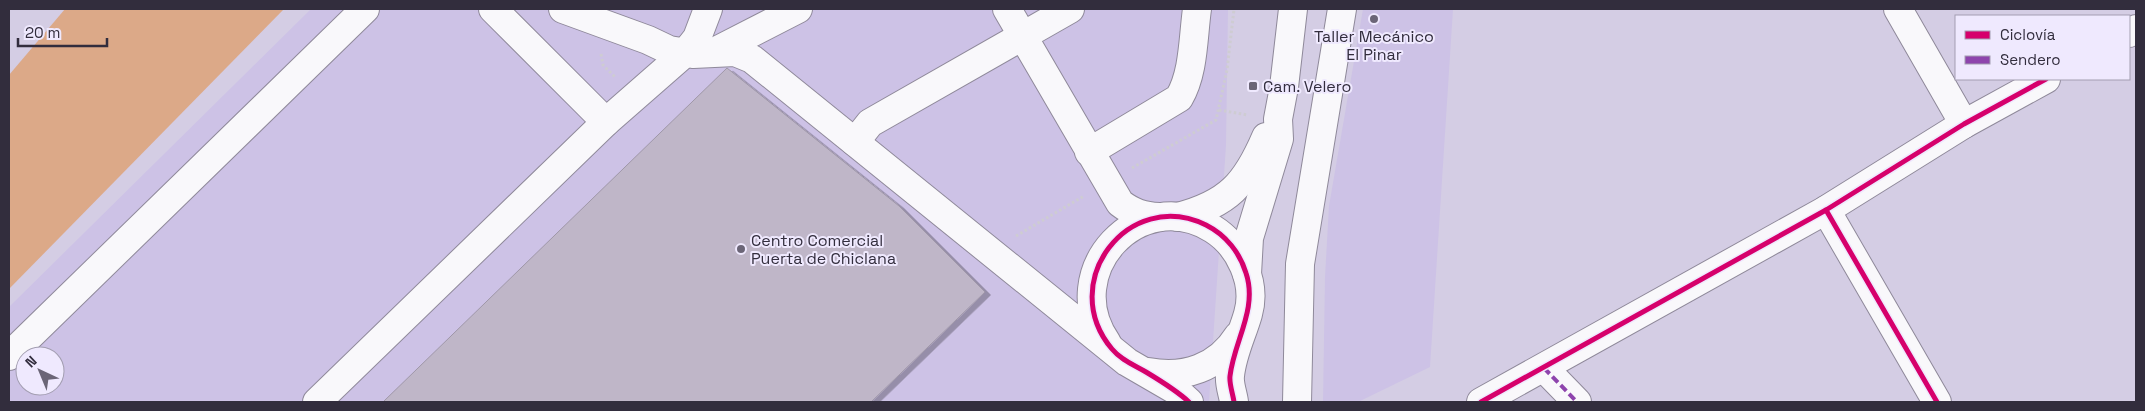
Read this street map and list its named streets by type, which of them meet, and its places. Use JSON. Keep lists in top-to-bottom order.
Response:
{
  "places": {
    "other": ["Taller Mecánico El Pinar", "Centro Comercial Puerta de Chiclana"],
    "transit": ["Cam. Velero"]
  },
  "legend": ["Ciclovía", "Sendero"],
  "scale_bar": "20 m",
  "north": "top left"
}
